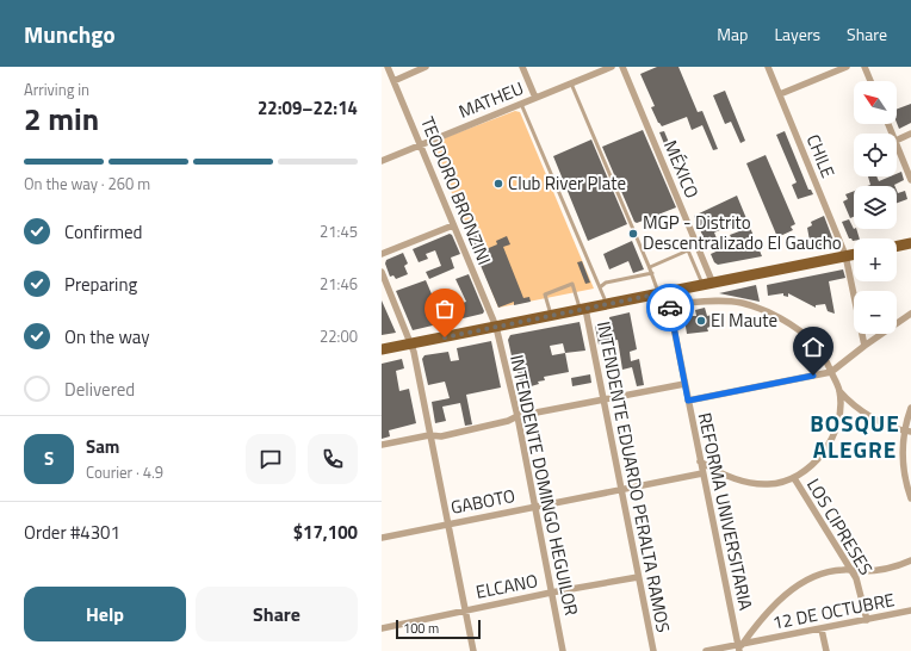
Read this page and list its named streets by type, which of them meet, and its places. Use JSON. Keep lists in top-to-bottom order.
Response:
{
  "streets": {
    "street": [
      "MATHEU",
      "CHILE",
      "MÉXICO",
      "TEODORO BRONZINI",
      "INTENDENTE EDUARDO PERALTA RAMOS",
      "INTENDENTE DOMINGO HEGUILOR",
      "GABOTO",
      "REFORMA UNIVERSITARIA",
      "LOS CIPRESES",
      "ELCANO",
      "12 DE OCTUBRE"
    ]
  },
  "crossings": [
    ["MATHEU", "TEODORO BRONZINI"],
    ["TEODORO BRONZINI", "INTENDENTE DOMINGO HEGUILOR"],
    ["INTENDENTE EDUARDO PERALTA RAMOS", "GABOTO"],
    ["INTENDENTE EDUARDO PERALTA RAMOS", "ELCANO"],
    ["INTENDENTE DOMINGO HEGUILOR", "GABOTO"],
    ["INTENDENTE DOMINGO HEGUILOR", "ELCANO"],
    ["GABOTO", "REFORMA UNIVERSITARIA"],
    ["REFORMA UNIVERSITARIA", "12 DE OCTUBRE"],
    ["LOS CIPRESES", "12 DE OCTUBRE"]
  ],
  "districts": ["BOSQUE ALEGRE"],
  "places": ["Club River Plate", "MGP - Distrito Descentralizado El Gaucho", "El Maute"],
  "scale_bar": "100 m",
  "north": "top left",
  "page": {
    "header": "Munchgo",
    "nav": ["Map", "Layers", "Share"],
    "heading": ["2 min", "Arriving in", "22:09–22:14"],
    "panel": [
      "Sam",
      "Courier · 4.9",
      "Order #4301",
      "$17,100"
    ],
    "map_buttons": ["+", "−"],
    "bar": "On the way · 260 m",
    "list": [
      ["Confirmed", "21:45"],
      ["Preparing", "21:46"],
      ["On the way", "22:00"],
      "Delivered"
    ],
    "round": "S",
    "buttons": ["Help", "Share"],
    "scale": "100 m"
  }
}
